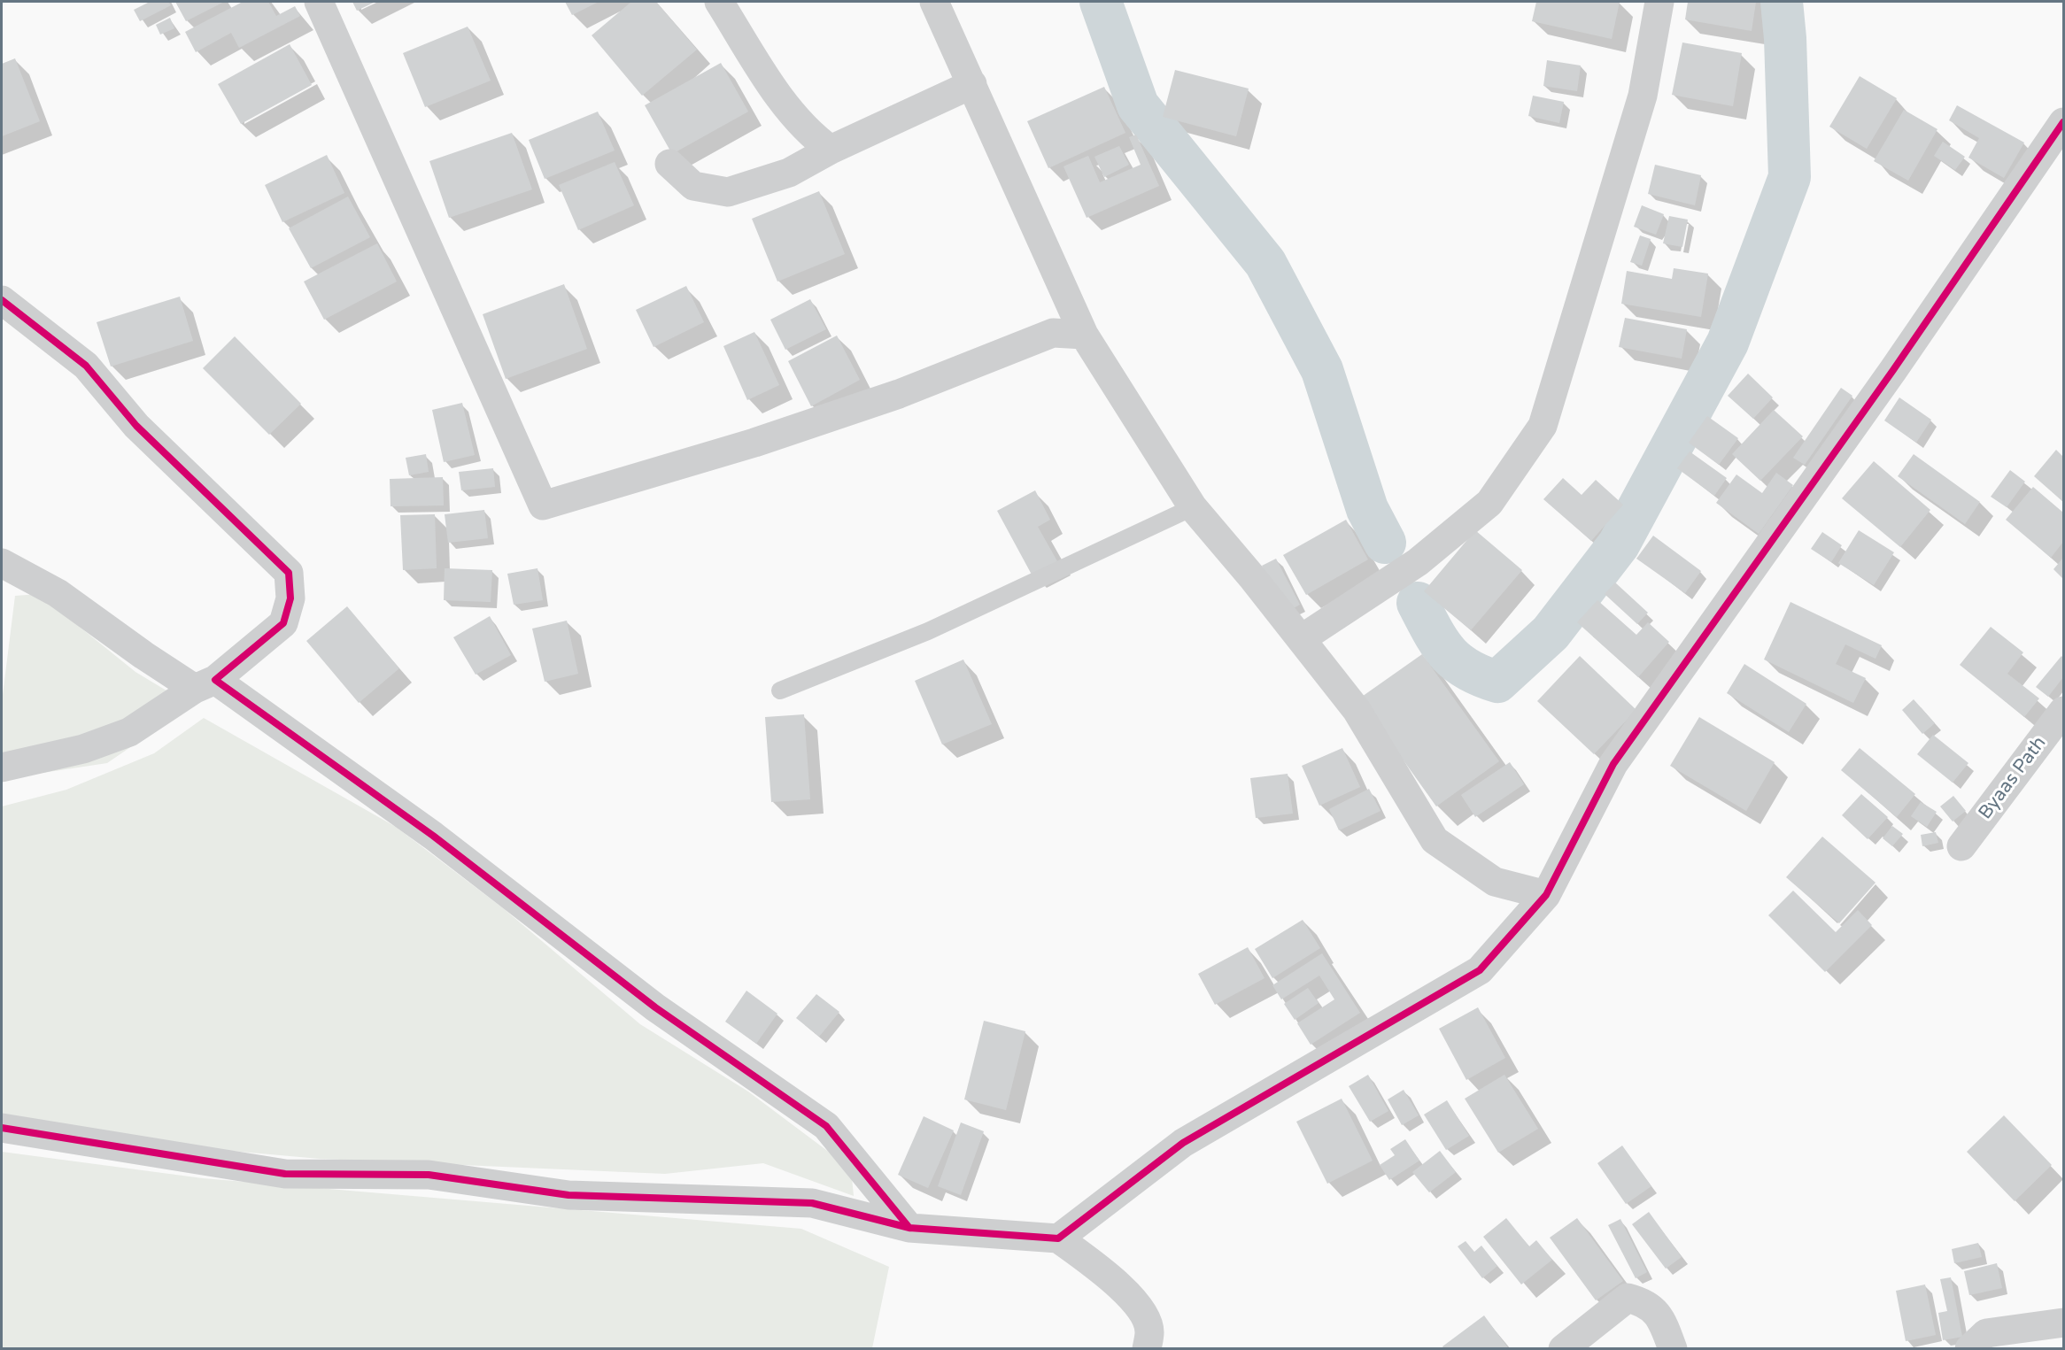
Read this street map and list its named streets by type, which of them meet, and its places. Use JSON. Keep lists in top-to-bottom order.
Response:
{
  "streets": {
    "street": ["Byaas Path"]
  }
}
